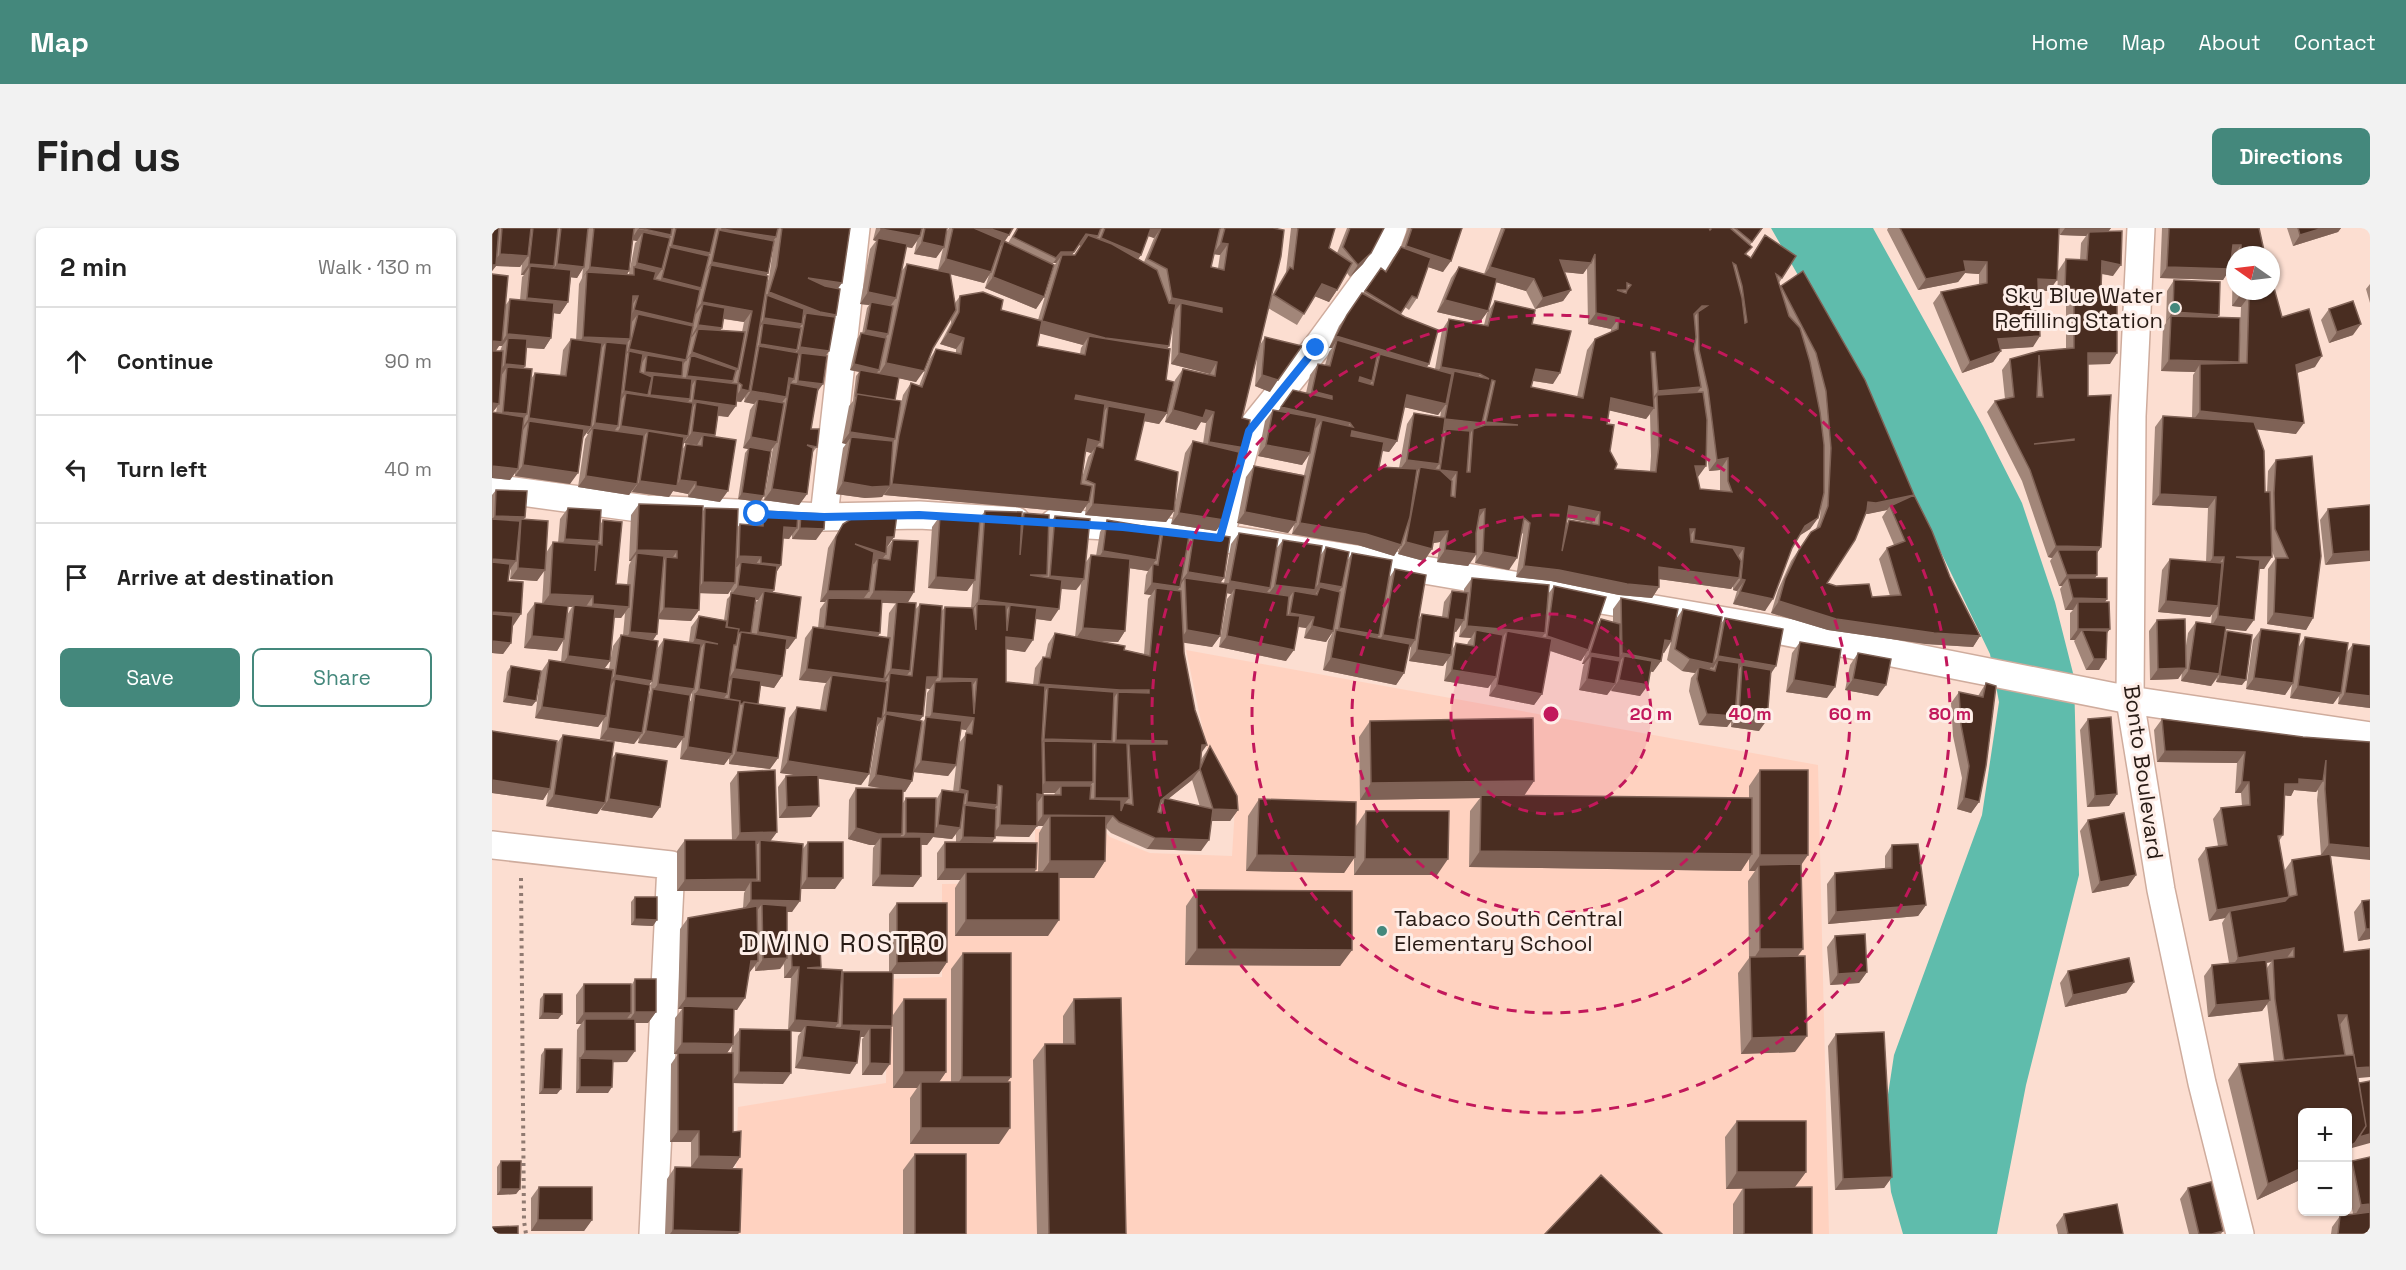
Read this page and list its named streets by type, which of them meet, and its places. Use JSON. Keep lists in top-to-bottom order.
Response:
{
  "streets": {
    "street": ["Bonto Boulevard"]
  },
  "districts": ["DIVINO ROSTRO"],
  "places": ["Sky Blue Water Refilling Station", "Tabaco South Central Elementary School"],
  "north": "left",
  "page": {
    "header": "Map",
    "nav": [
      "Home",
      "Map",
      "About",
      "Contact"
    ],
    "buttons": [
      "Directions",
      ["Save", "Share"]
    ],
    "title": "Find us",
    "heading": ["2 min", "Walk · 130 m"],
    "list": [
      ["Continue", "90 m"],
      ["Turn left", "40 m"],
      "Arrive at destination"
    ],
    "map_buttons": ["+", "−"]
  },
  "rings": [
    "20 m",
    "40 m",
    "60 m",
    "80 m"
  ]
}
